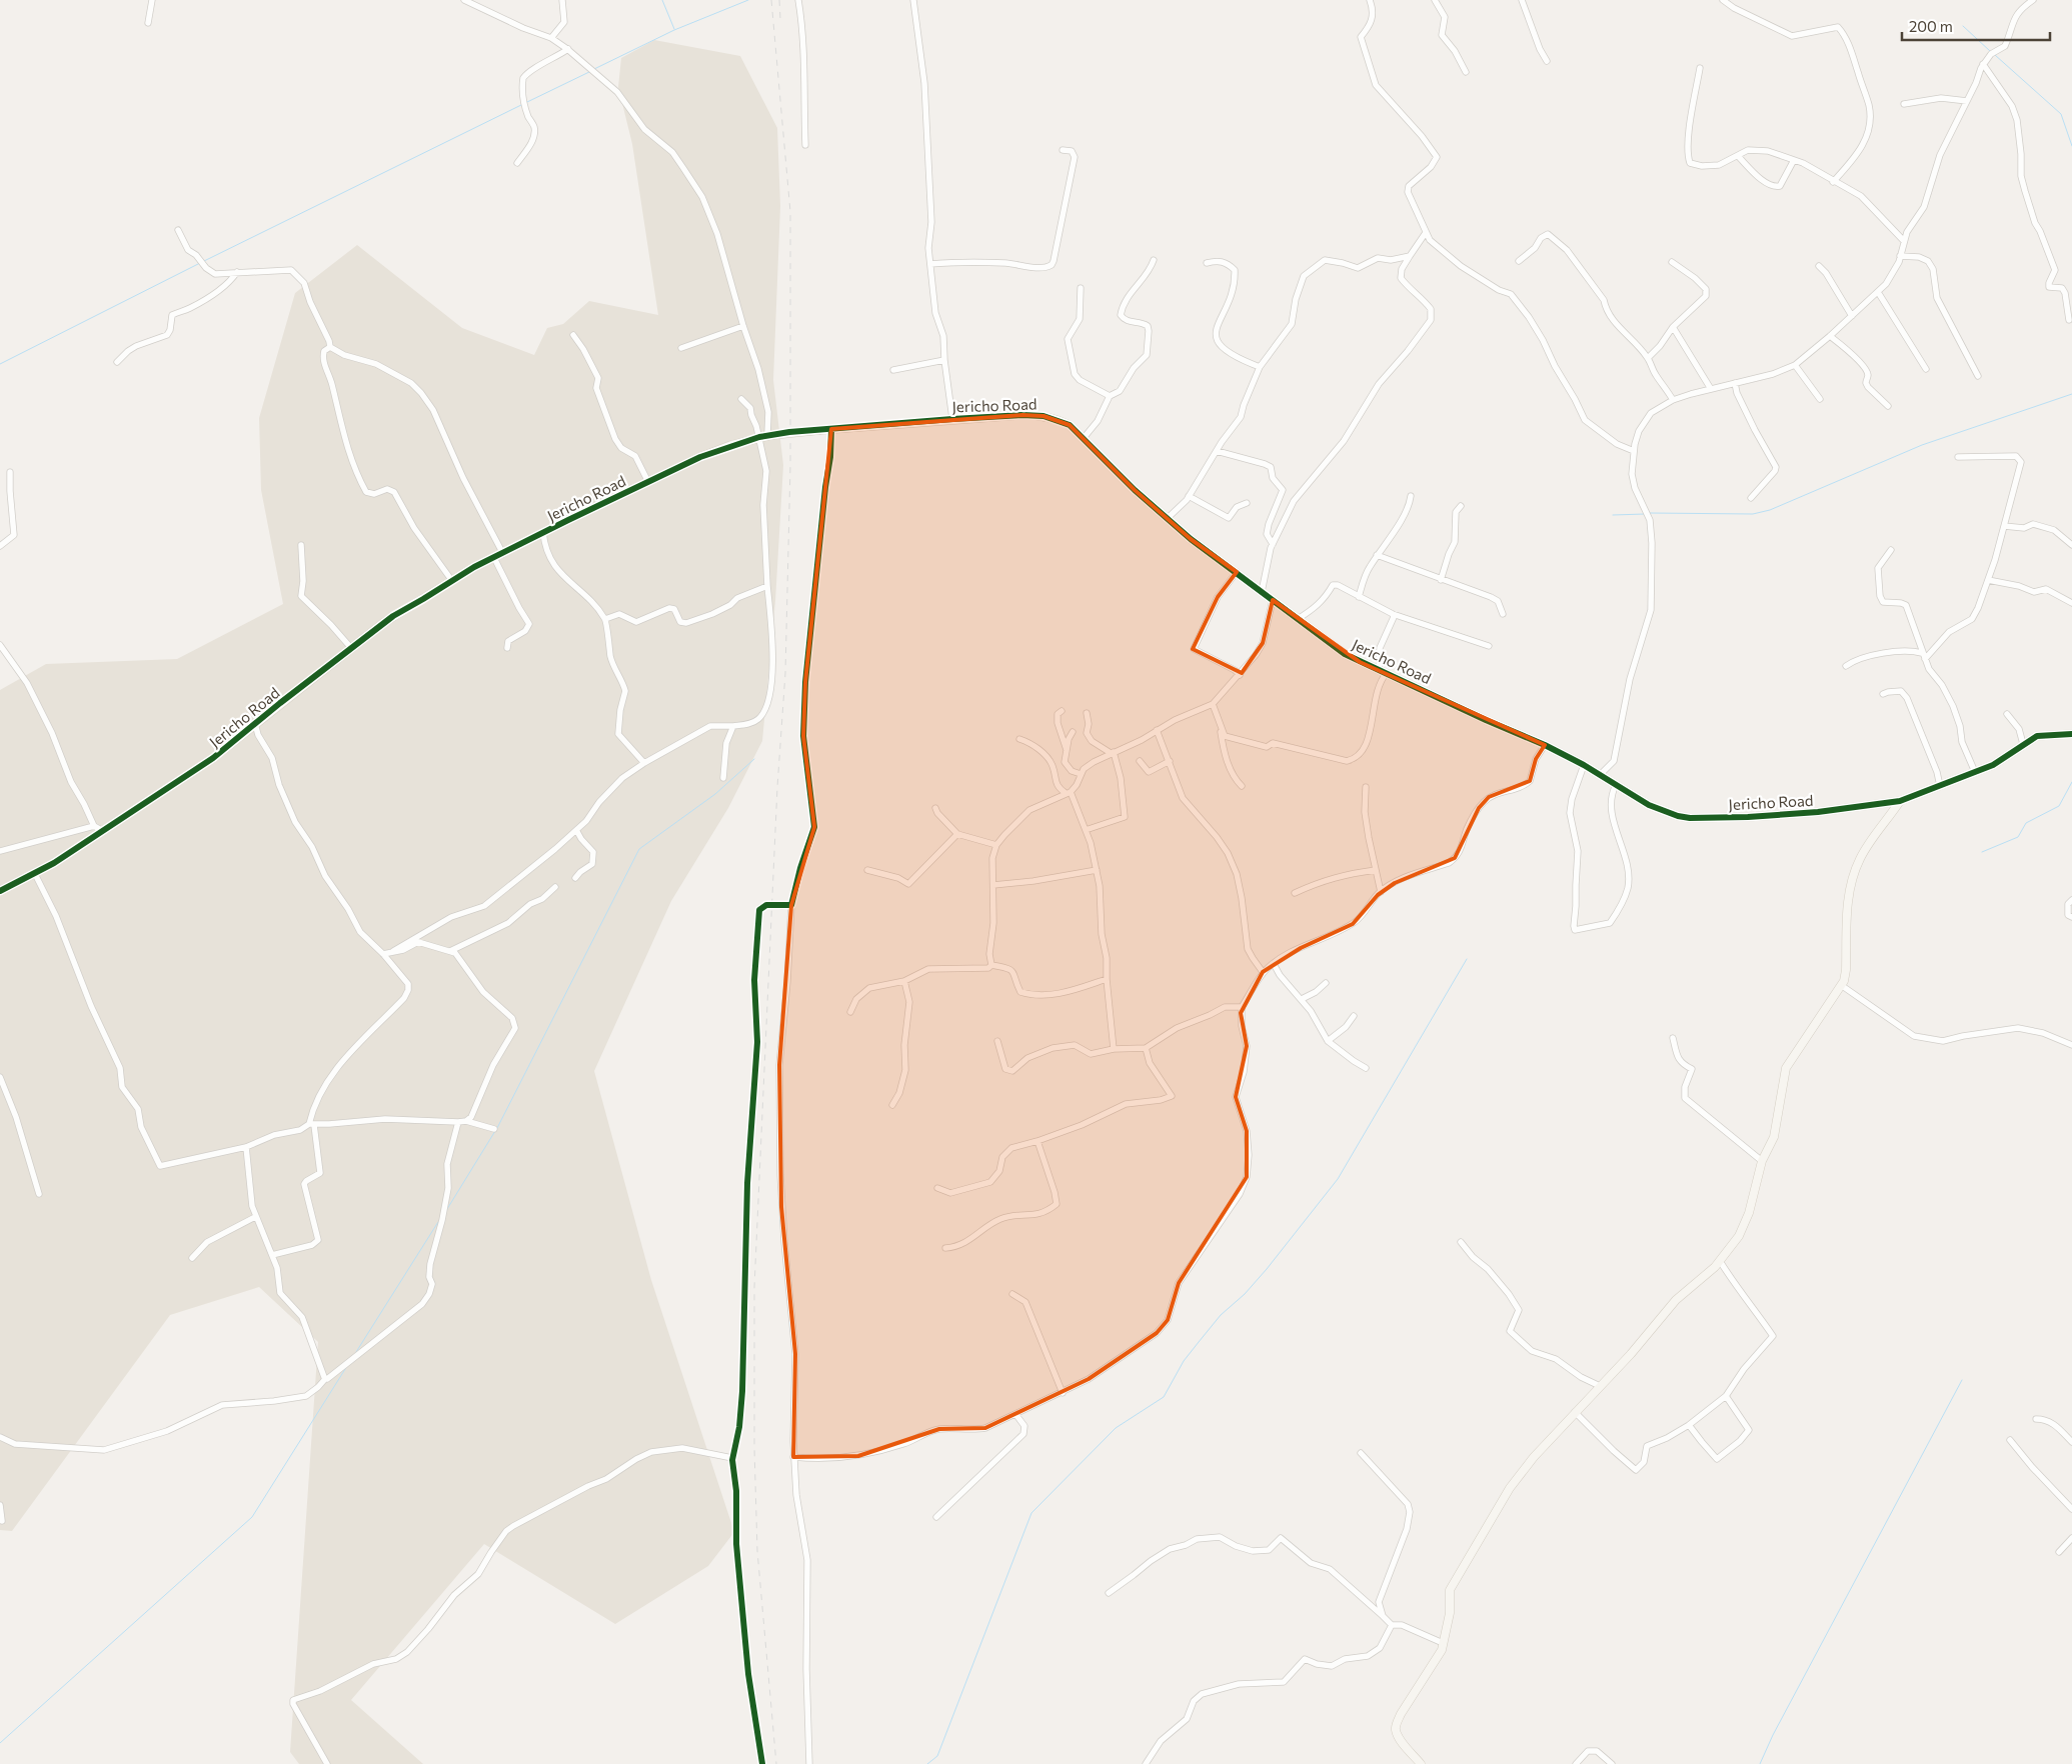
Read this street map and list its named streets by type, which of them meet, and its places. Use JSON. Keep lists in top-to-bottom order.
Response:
{
  "streets": {
    "street": ["Jericho Road"]
  },
  "scale_bar": "200 m"
}
